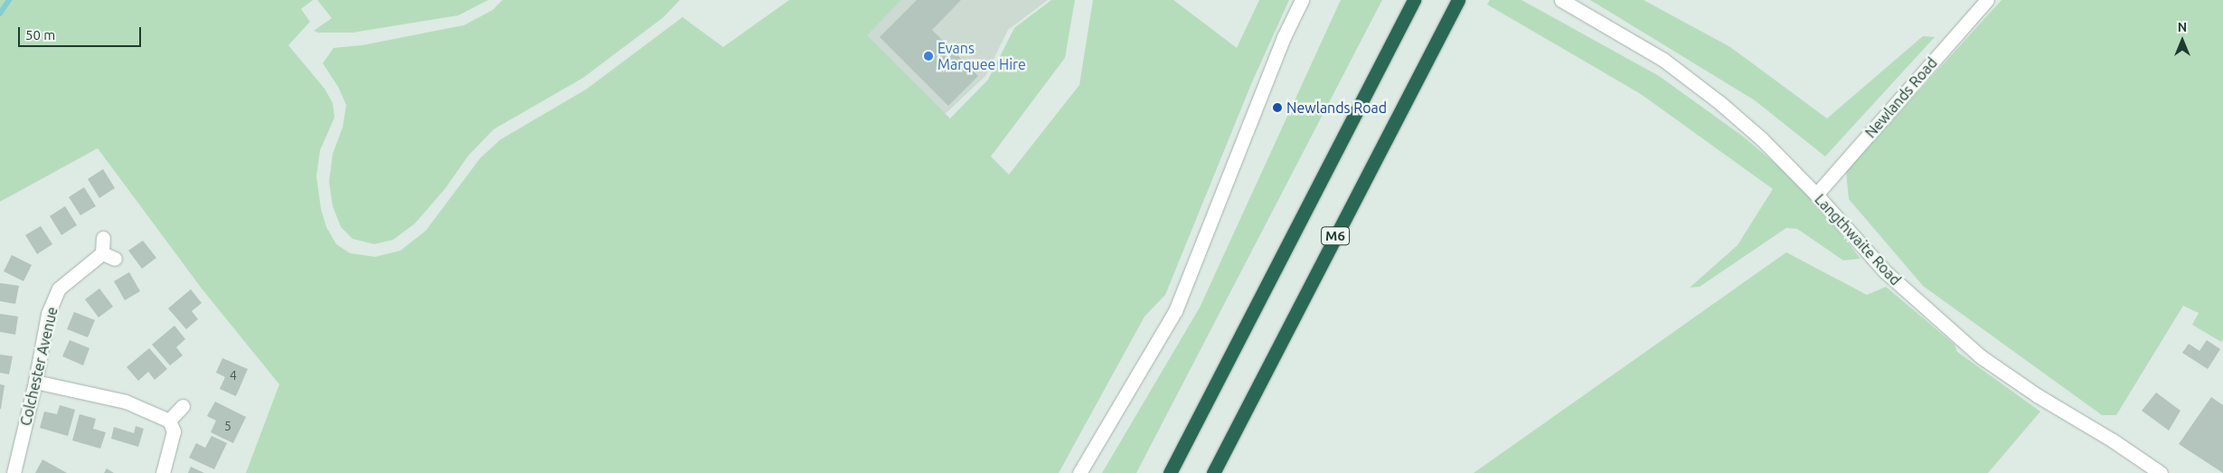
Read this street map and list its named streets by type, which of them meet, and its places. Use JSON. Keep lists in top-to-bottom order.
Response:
{
  "streets": {
    "highway": ["M6"],
    "street": ["Newlands Road", "Langthwaite Road", "Colchester Avenue"]
  },
  "crossings": [
    ["Newlands Road", "Langthwaite Road"]
  ],
  "places": ["Evans Marquee Hire", "Newlands Road"],
  "house_numbers": ["4", "5"],
  "scale_bar": "50 m",
  "north": "top"
}
